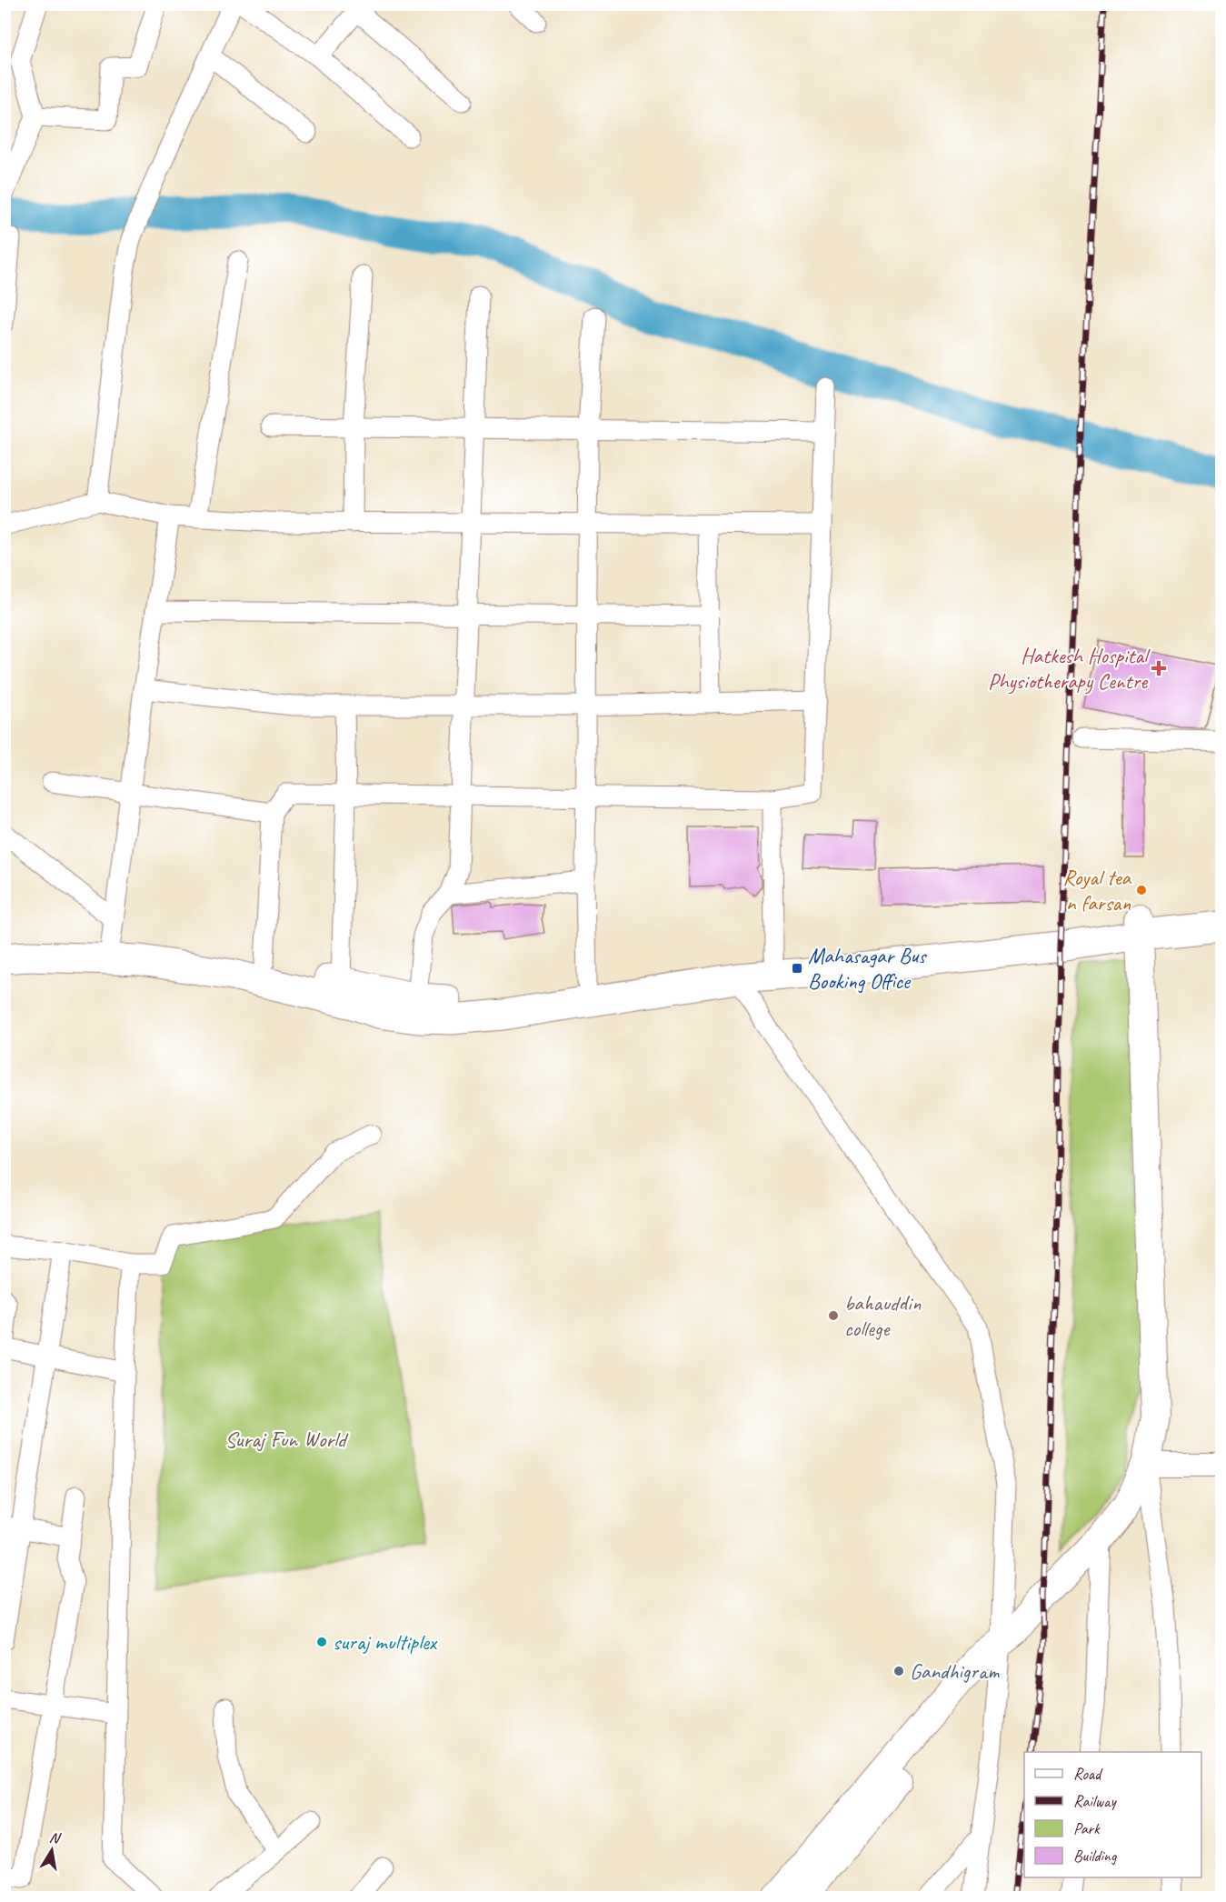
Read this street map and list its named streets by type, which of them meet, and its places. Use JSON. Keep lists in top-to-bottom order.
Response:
{
  "parks": ["Suraj Fun World"],
  "places": {
    "health": ["Hatkesh Hospital Physiotherapy Centre"],
    "other": [
      "Royal tea n farsan",
      "bahauddin college",
      "suraj multiplex",
      "Gandhigram"
    ],
    "transit": ["Mahasagar Bus Booking Office"]
  },
  "legend": [
    "Road",
    "Railway",
    "Park",
    "Building"
  ],
  "north": "top"
}
